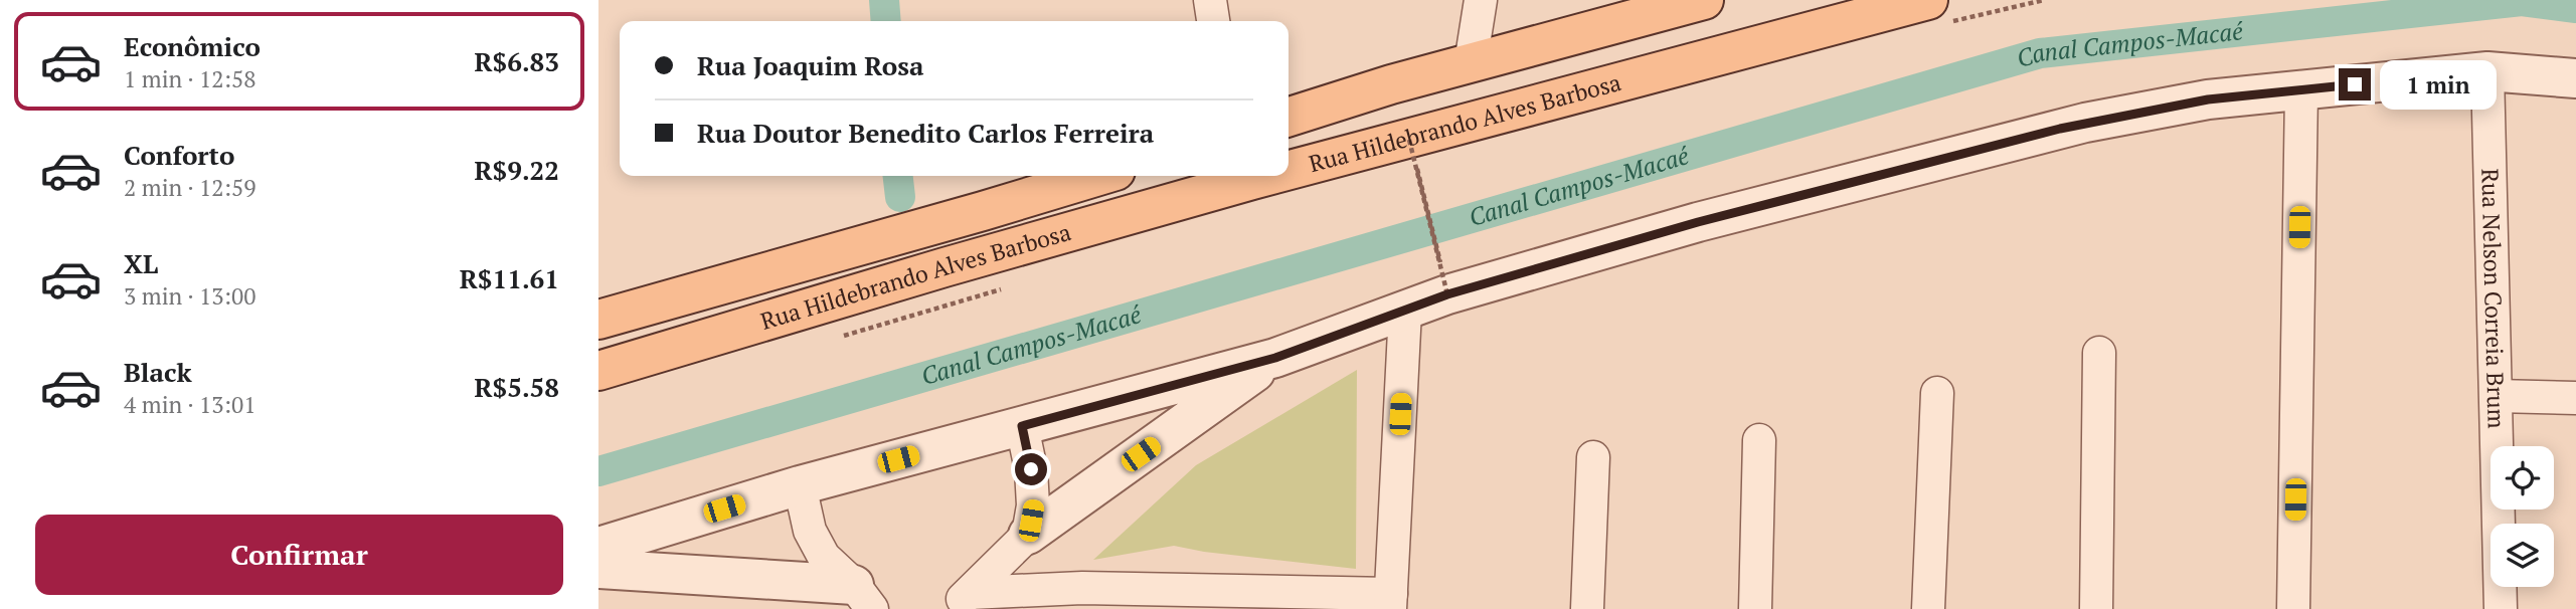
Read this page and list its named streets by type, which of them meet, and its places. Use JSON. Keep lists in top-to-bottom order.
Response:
{
  "streets": {
    "main road": ["Rua Hildebrando Alves Barbosa"],
    "street": ["Rua Nelson Correia Brum"]
  },
  "water": ["Canal Campos-Macaé"],
  "page": {
    "list": [
      {
        "name": "Econômico",
        "note": "1 min · 12:58",
        "value": "R$6.83"
      },
      {
        "name": "Conforto",
        "note": "2 min · 12:59",
        "value": "R$9.22"
      },
      {
        "name": "XL",
        "note": "3 min · 13:00",
        "value": "R$11.61"
      },
      {
        "name": "Black",
        "note": "4 min · 13:01",
        "value": "R$5.58"
      }
    ],
    "banner": ["Rua Joaquim Rosa", "Rua Doutor Benedito Carlos Ferreira"],
    "bubble": "1 min",
    "buttons": "Confirmar"
  }
}
